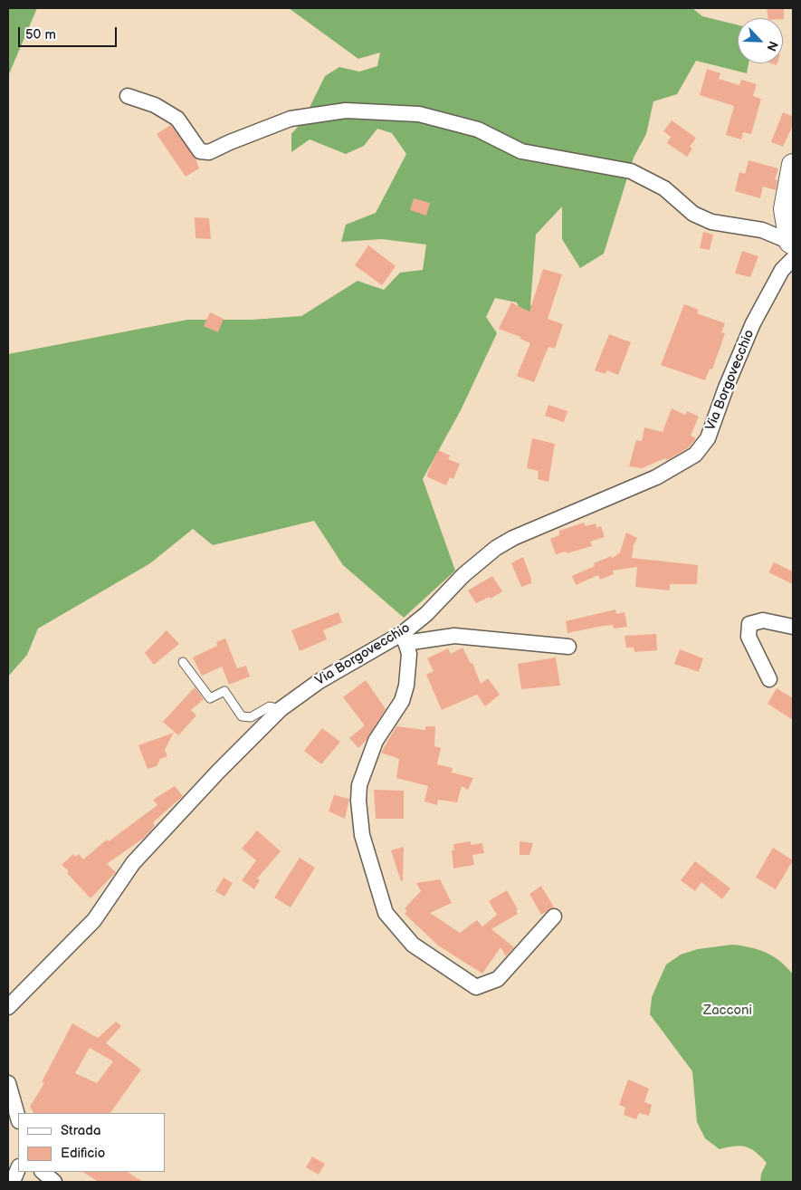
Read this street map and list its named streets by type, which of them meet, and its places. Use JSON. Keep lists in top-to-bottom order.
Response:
{
  "streets": {
    "street": ["Via Borgovecchio"]
  },
  "parks": ["Zacconi"],
  "legend": ["Strada", "Edificio"],
  "scale_bar": "50 m",
  "north": "bottom right"
}
